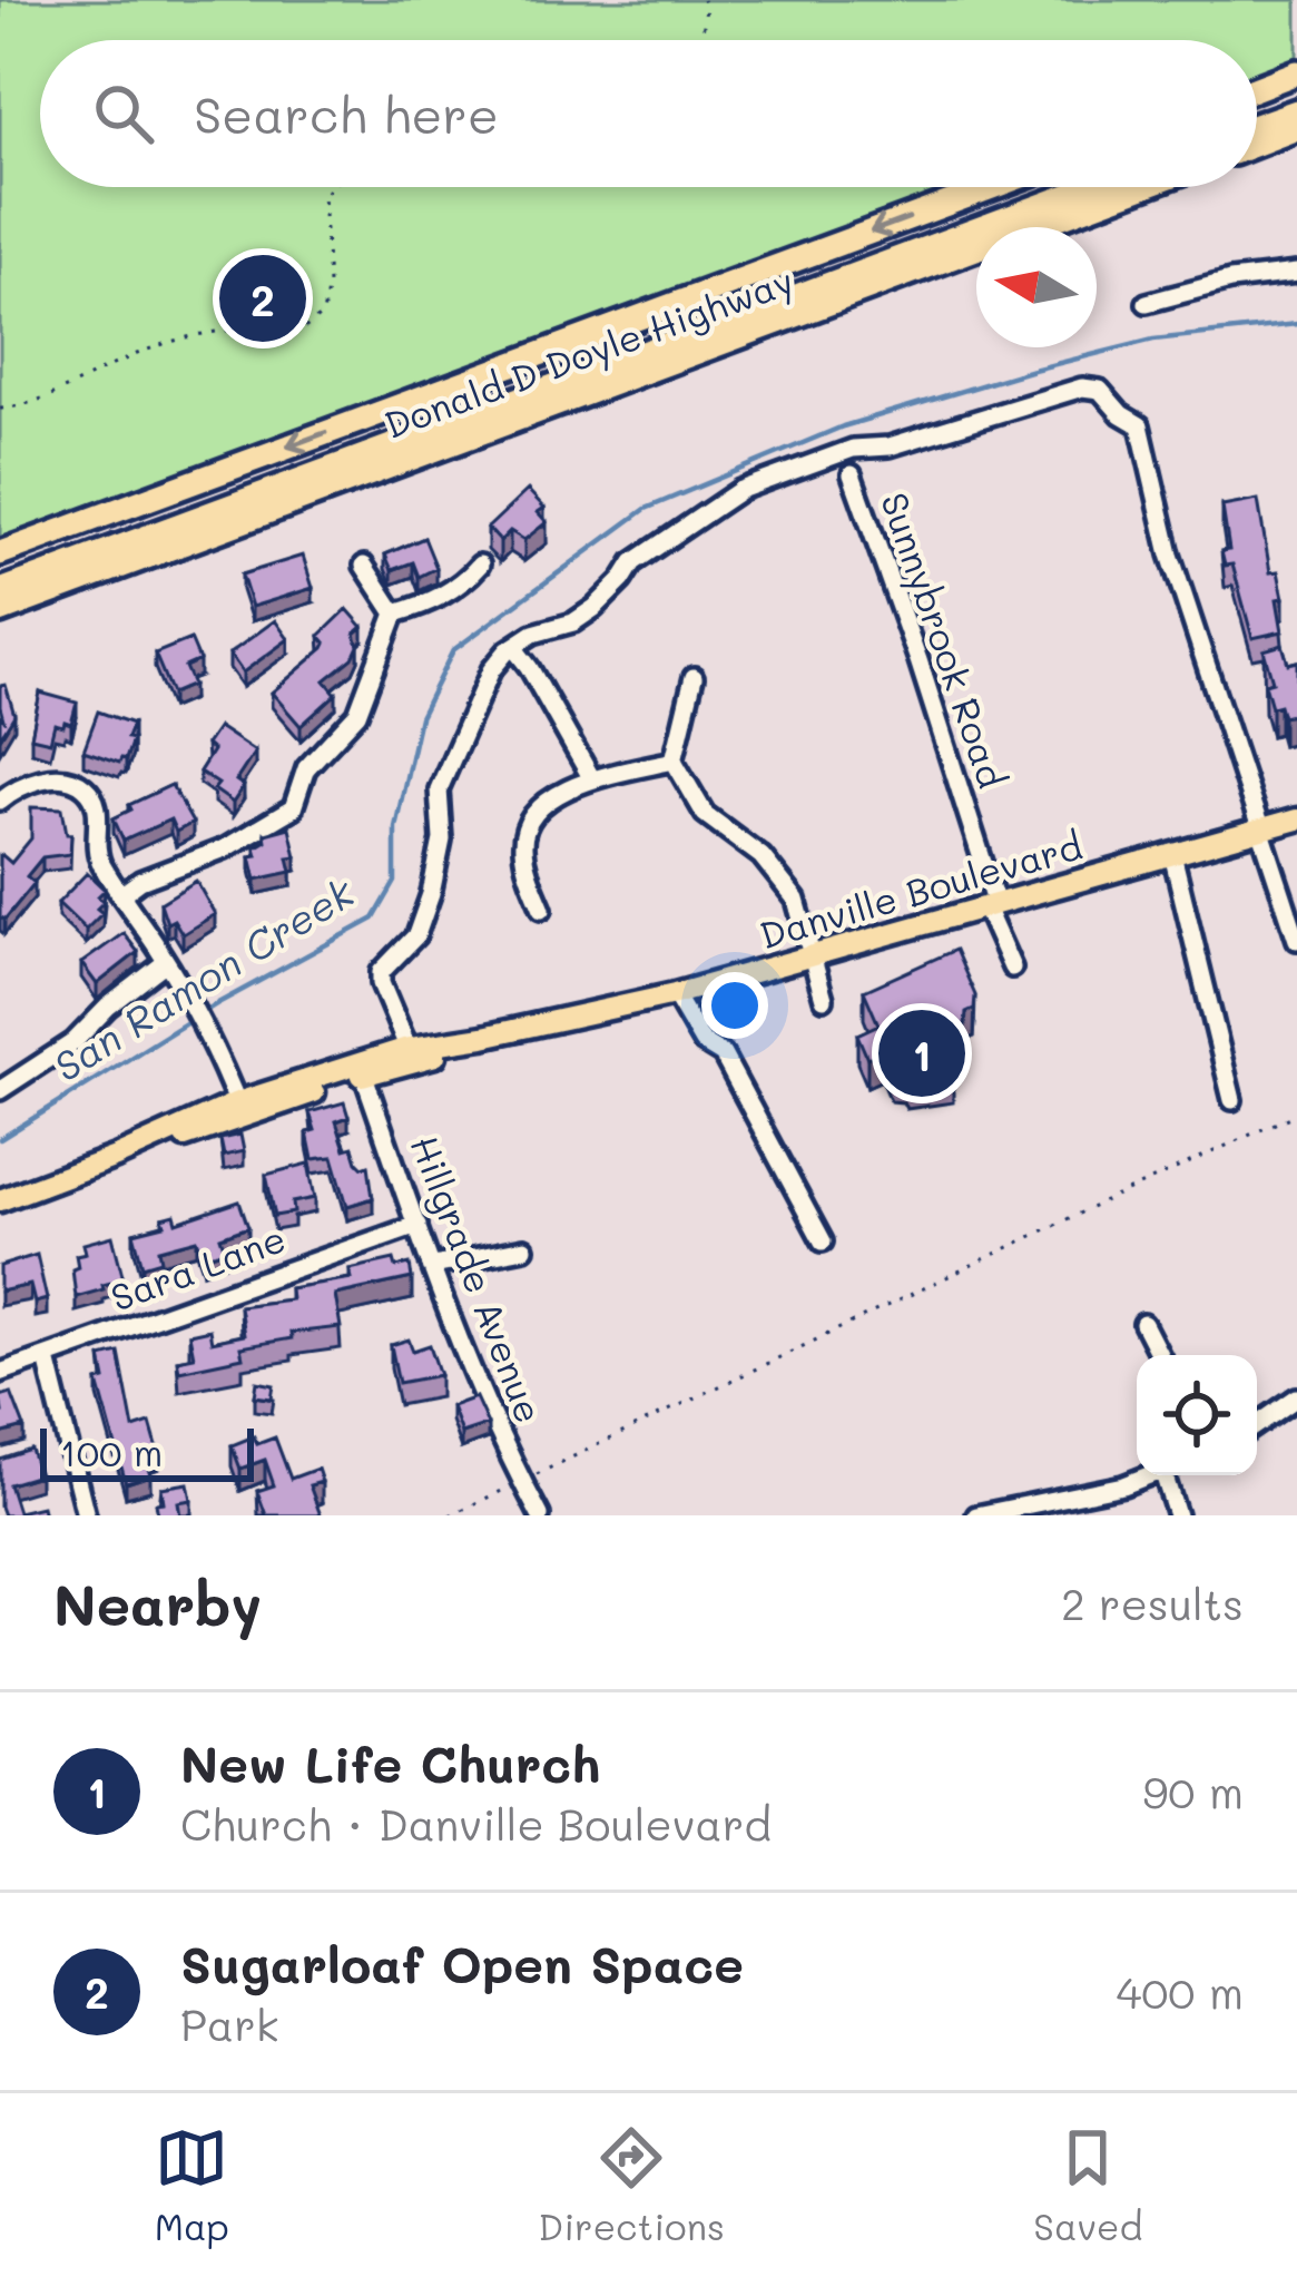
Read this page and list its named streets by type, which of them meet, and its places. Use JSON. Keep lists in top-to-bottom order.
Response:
{
  "streets": {
    "highway": ["Donald D Doyle Highway"],
    "main road": ["Danville Boulevard"],
    "street": ["Sunnybrook Road", "Sara Lane", "Hillgrade Avenue"]
  },
  "crossings": [
    ["Sunnybrook Road", "Danville Boulevard"],
    ["Danville Boulevard", "Hillgrade Avenue"],
    ["Sara Lane", "Hillgrade Avenue"]
  ],
  "water": ["San Ramon Creek"],
  "scale_bar": "100 m",
  "north": "left",
  "page": {
    "search": "Search here",
    "pins": ["2", "1"],
    "scale": "100 m",
    "heading": ["Nearby", "2 results"],
    "list": [
      {
        "mark": "1",
        "name": "New Life Church",
        "note": "Church · Danville Boulevard",
        "value": "90 m"
      },
      {
        "mark": "2",
        "name": "Sugarloaf Open Space",
        "note": "Park",
        "value": "400 m"
      }
    ],
    "nav": ["Map", "Directions", "Saved"]
  }
}
